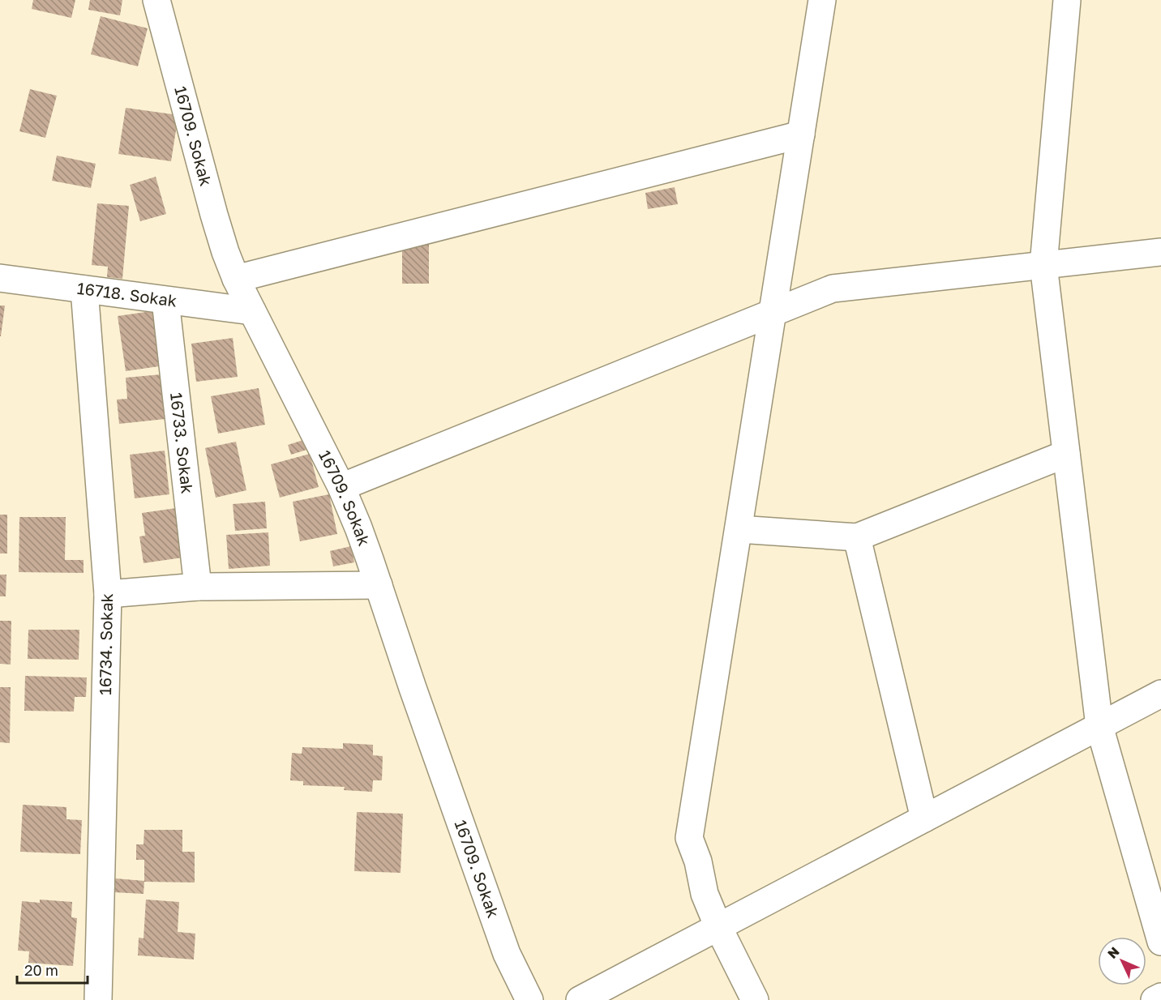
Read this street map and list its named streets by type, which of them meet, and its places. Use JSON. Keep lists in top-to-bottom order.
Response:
{
  "streets": {
    "street": [
      "16709. Sokak",
      "16718. Sokak",
      "16733. Sokak",
      "16734. Sokak"
    ]
  },
  "crossings": [
    ["16709. Sokak", "16718. Sokak"],
    ["16718. Sokak", "16733. Sokak"],
    ["16718. Sokak", "16734. Sokak"]
  ],
  "scale_bar": "20 m",
  "north": "top left"
}
